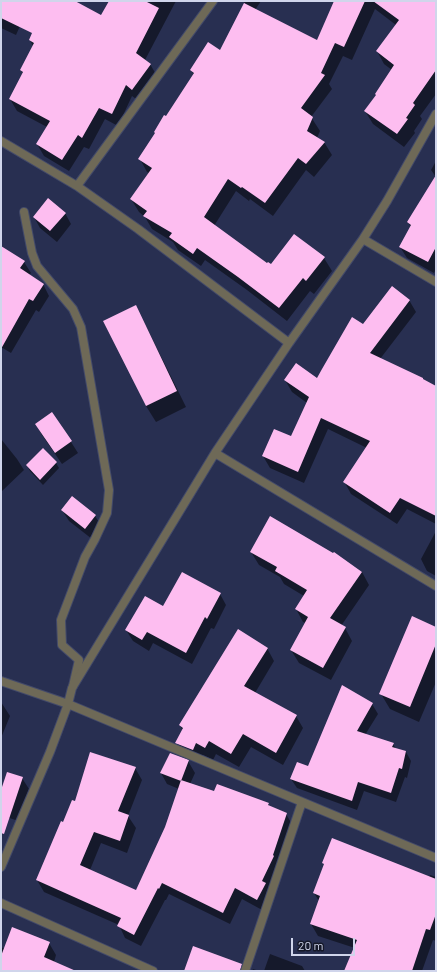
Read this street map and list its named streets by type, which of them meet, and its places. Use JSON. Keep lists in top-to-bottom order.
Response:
{
  "scale_bar": "20 m"
}
